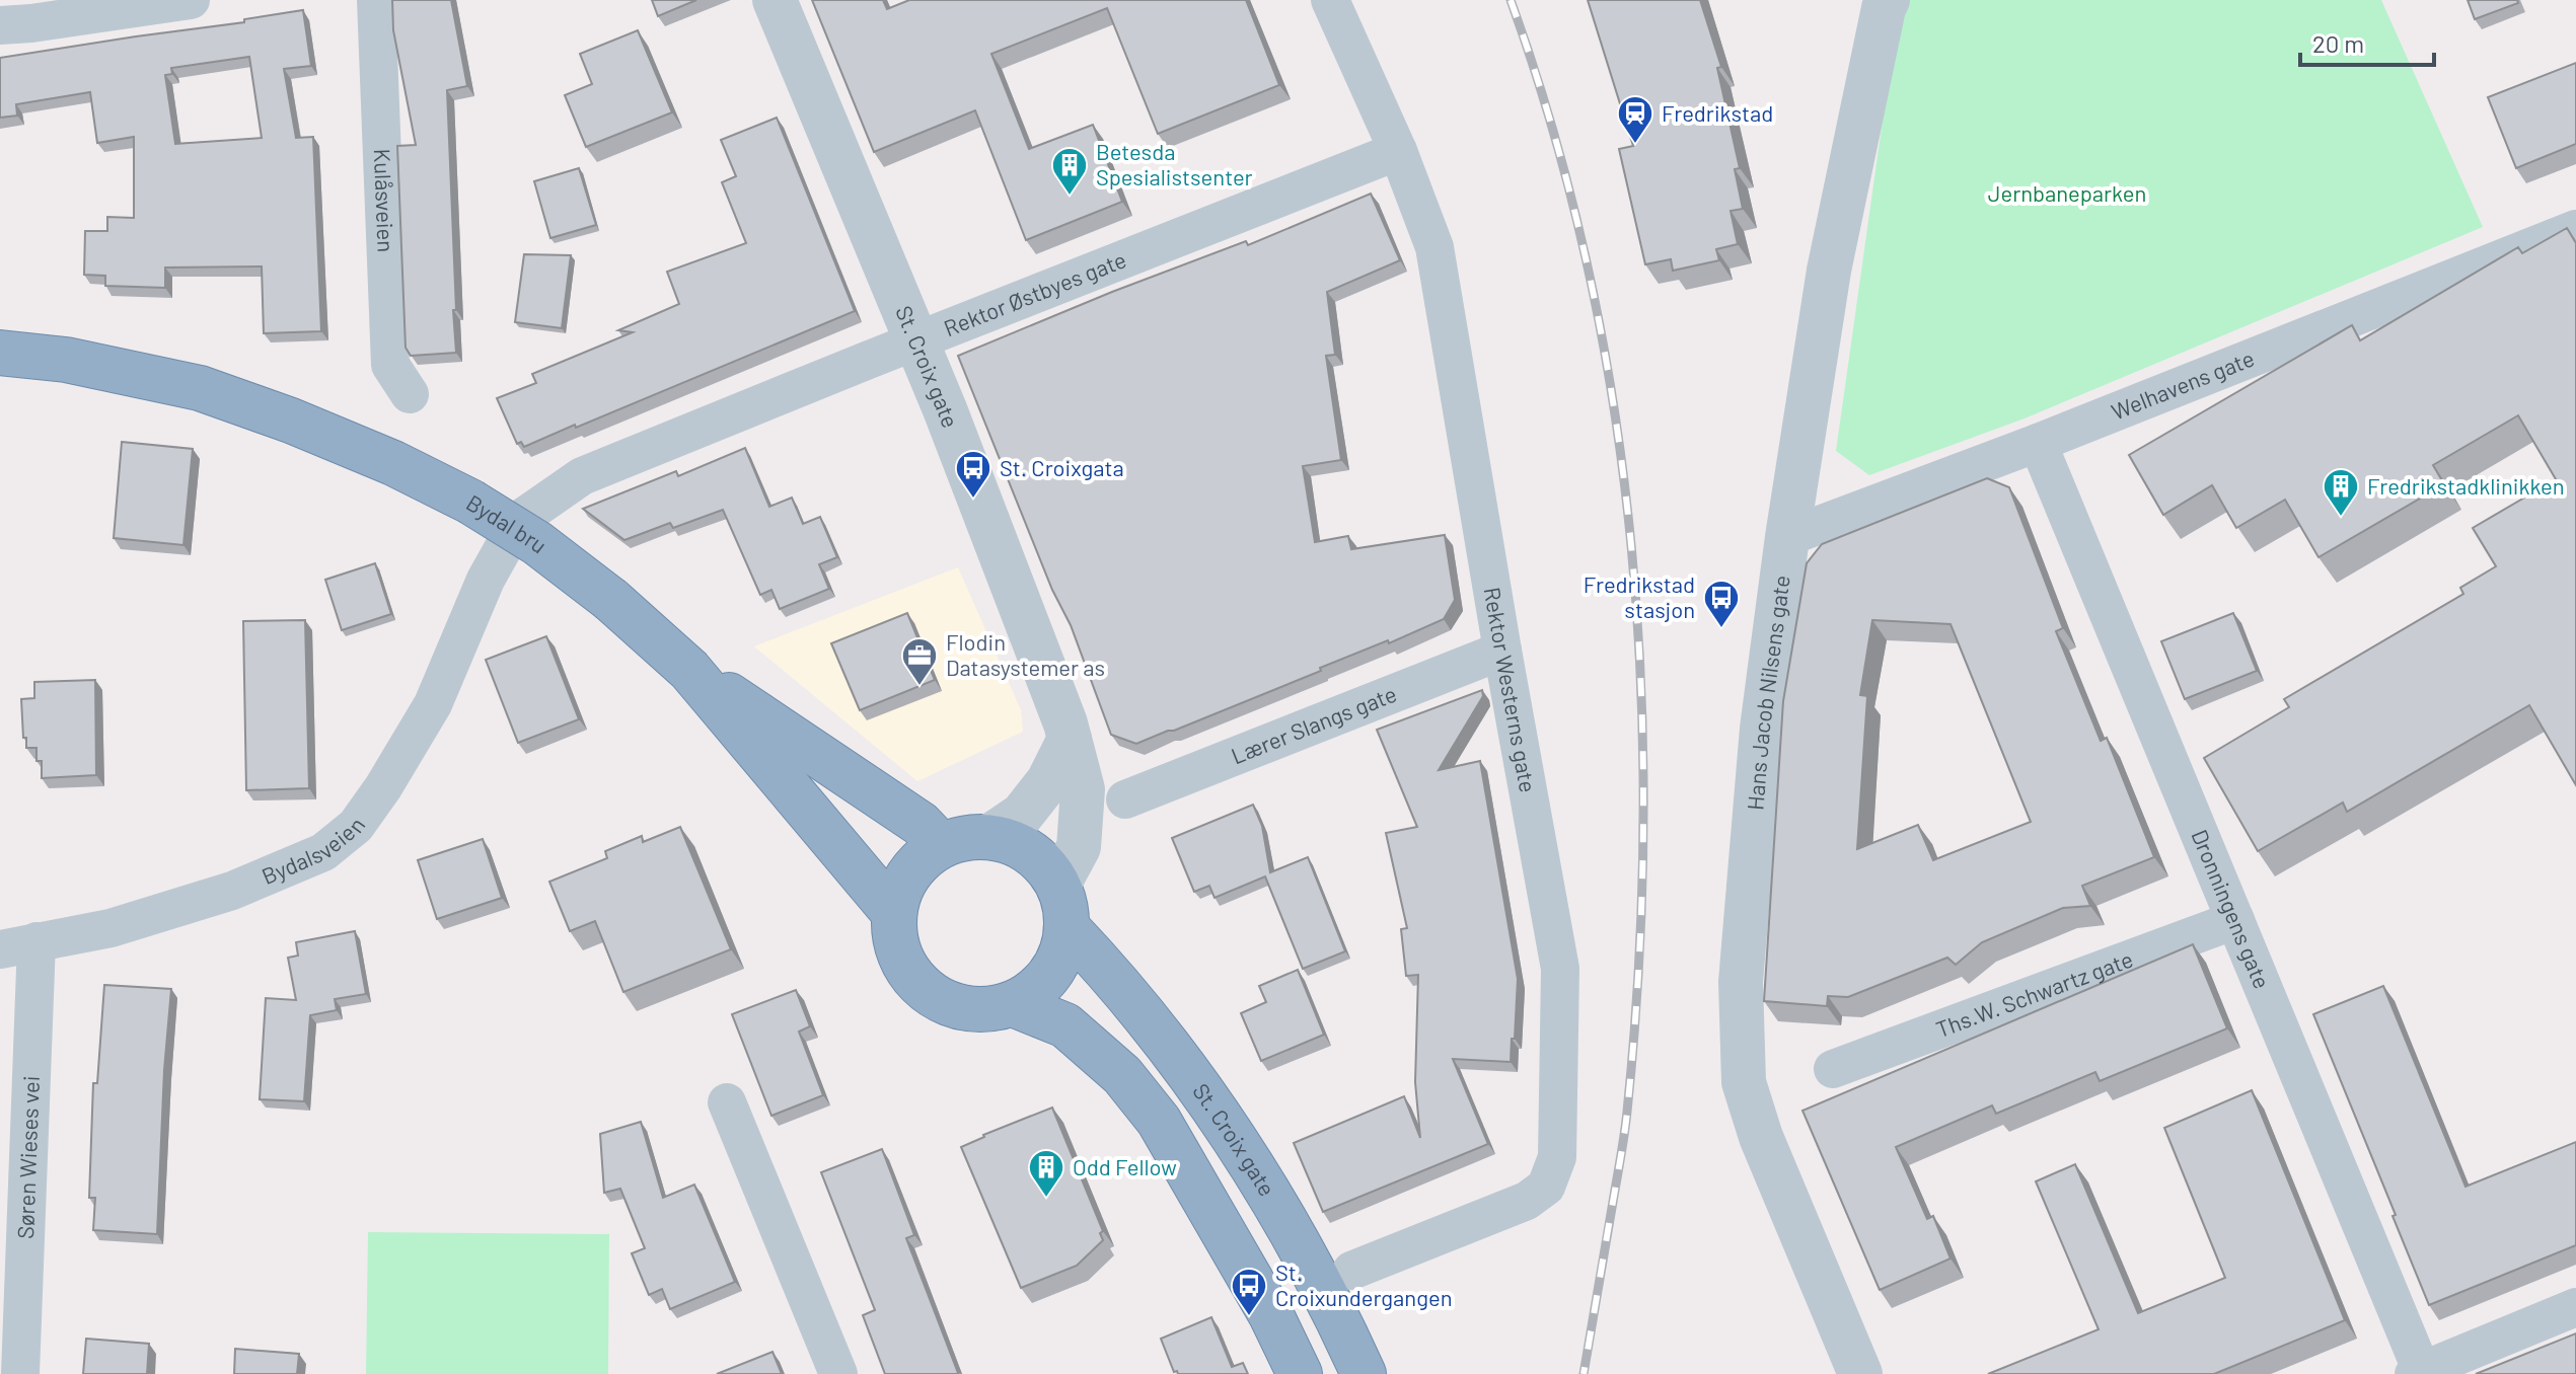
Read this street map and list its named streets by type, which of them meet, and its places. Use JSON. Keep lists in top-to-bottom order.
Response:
{
  "streets": {
    "highway": ["St. Croix gate", "Bydal bru"],
    "street": [
      "Kulåsveien",
      "Rektor Østbyes gate",
      "Welhavens gate",
      "Rektor Westerns gate",
      "Hans Jacob Nilsens gate",
      "Lærer Slangs gate",
      "Bydalsveien",
      "Dronningens gate",
      "Ths.W. Schwartz gate",
      "Søren Wieses vei"
    ]
  },
  "crossings": [
    ["Rektor Østbyes gate", "St. Croix gate"],
    ["Rektor Østbyes gate", "Rektor Westerns gate"],
    ["Rektor Østbyes gate", "Bydalsveien"],
    ["Welhavens gate", "Hans Jacob Nilsens gate"],
    ["Welhavens gate", "Dronningens gate"],
    ["Rektor Westerns gate", "Lærer Slangs gate"],
    ["Bydalsveien", "Søren Wieses vei"],
    ["Dronningens gate", "Ths.W. Schwartz gate"]
  ],
  "parks": ["Jernbaneparken"],
  "places": {
    "station": ["Fredrikstad"],
    "building": ["Betesda Spesialistsenter", "Fredrikstadklinikken", "Odd Fellow"],
    "bus stop": ["St. Croixgata", "Fredrikstad stasjon", "St. Croixundergangen"],
    "office": ["Flodin Datasystemer as"]
  },
  "scale_bar": "20 m"
}
